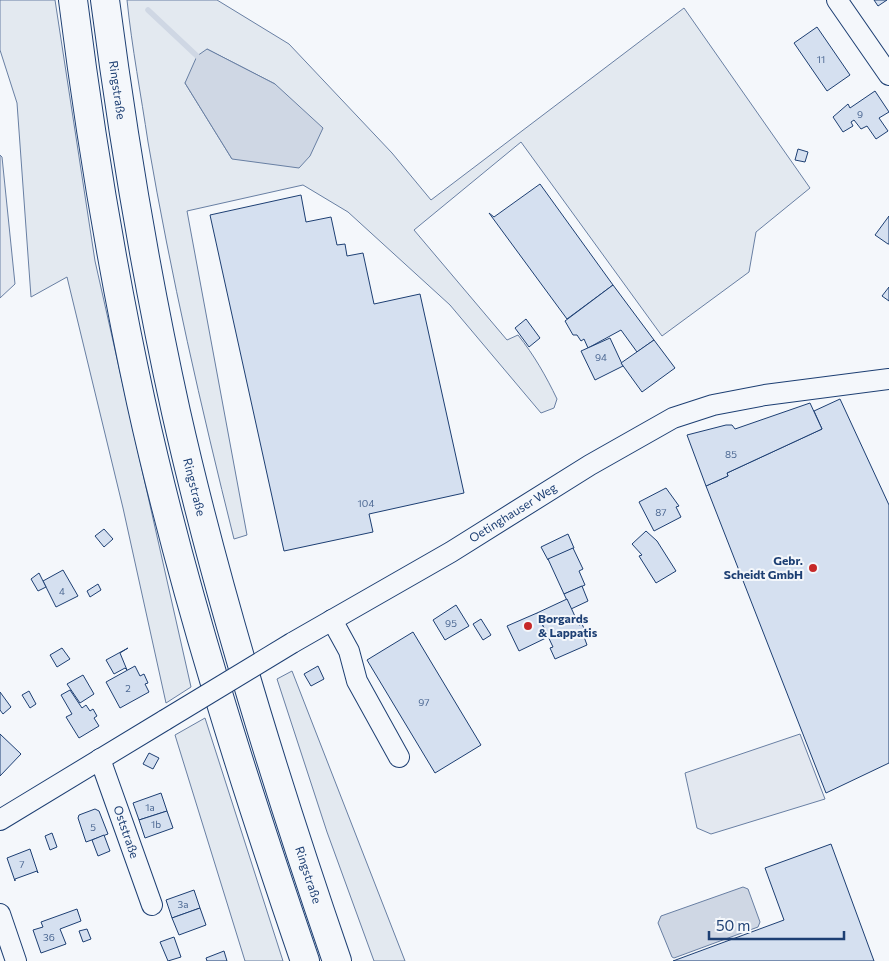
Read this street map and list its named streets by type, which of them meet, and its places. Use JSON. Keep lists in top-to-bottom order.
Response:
{
  "streets": {
    "highway": ["Ringstraße"],
    "street": ["Oetinghauser Weg", "Oststraße"]
  },
  "crossings": [
    ["Oetinghauser Weg", "Oststraße"]
  ],
  "places": ["Gebr. Scheidt GmbH", "Borgards & Lappatis"],
  "house_numbers": [
    "11",
    "9",
    "94",
    "85",
    "104",
    "87",
    "4",
    "95",
    "2",
    "97",
    "1a",
    "1b",
    "5",
    "7",
    "3a",
    "36"
  ],
  "scale_bar": "50 m"
}
